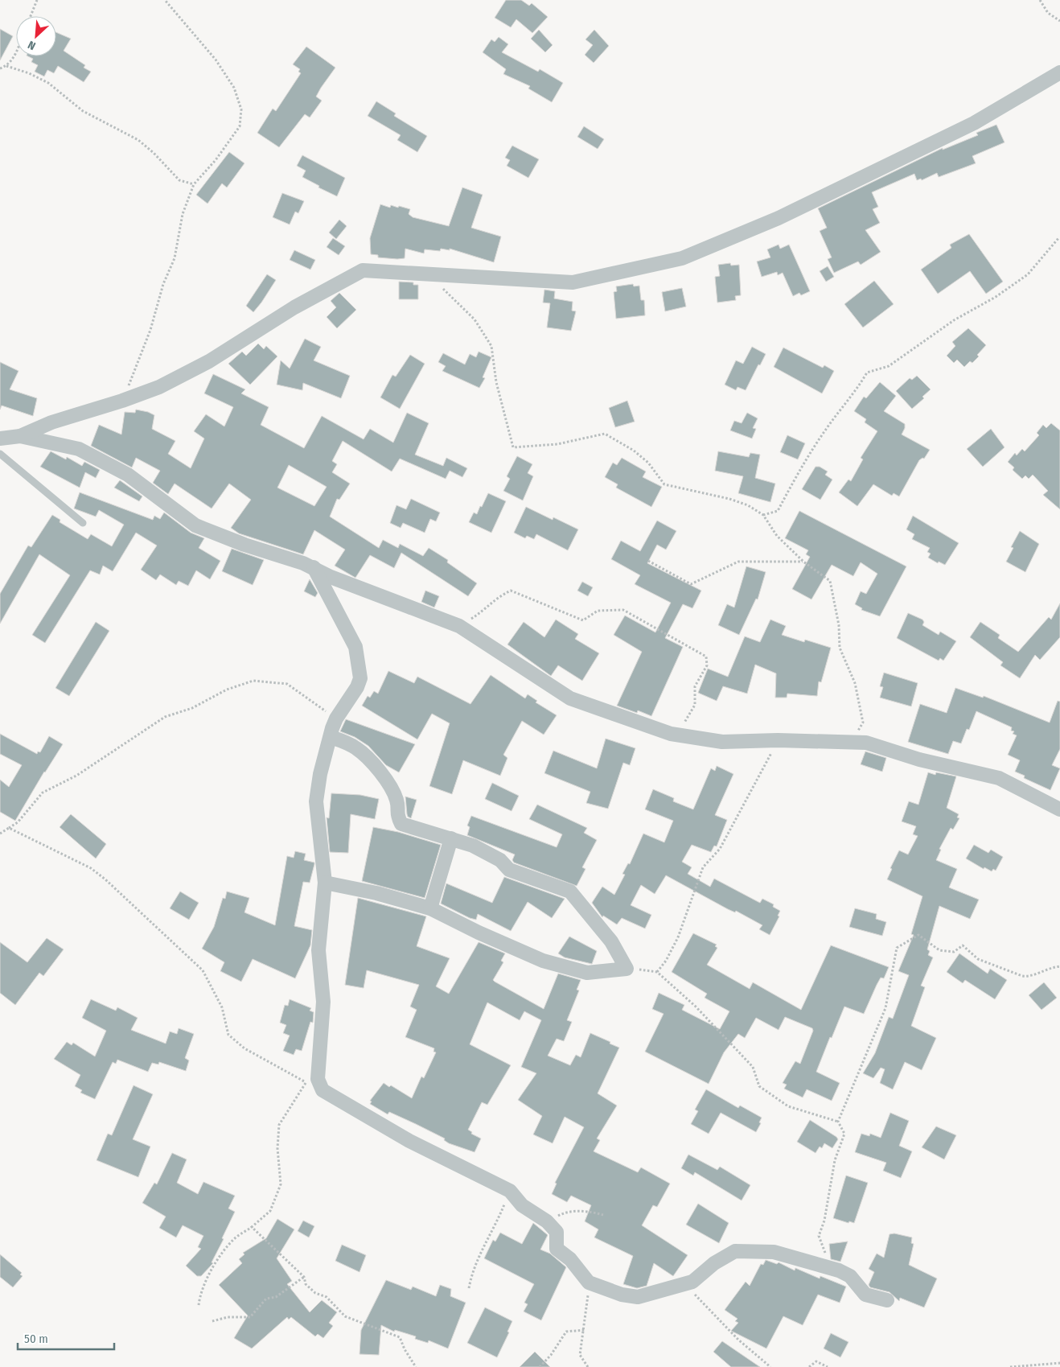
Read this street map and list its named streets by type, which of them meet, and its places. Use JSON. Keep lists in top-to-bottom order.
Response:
{
  "scale_bar": "50 m",
  "north": "bottom left"
}
